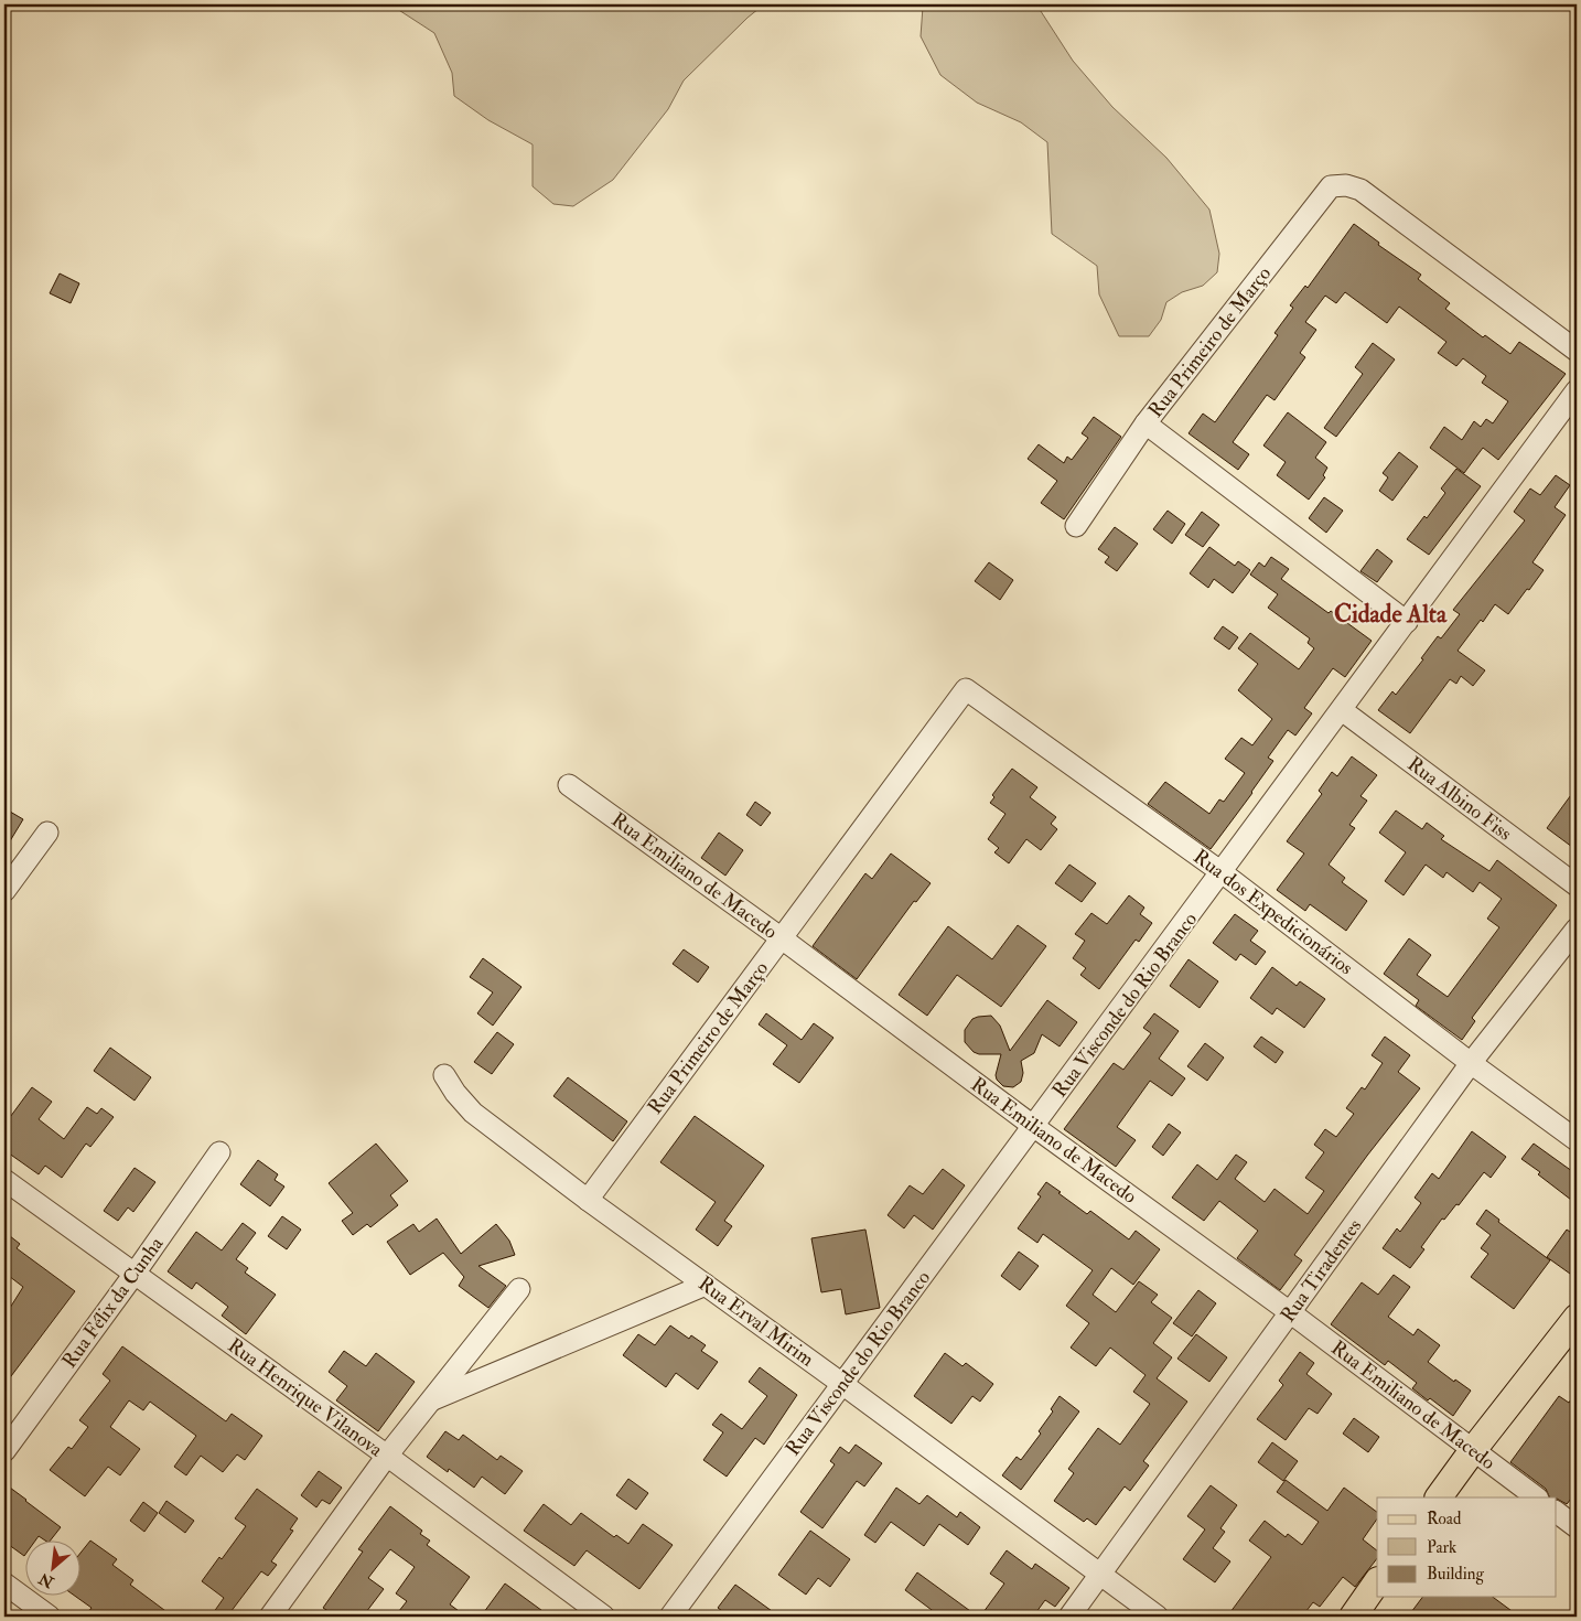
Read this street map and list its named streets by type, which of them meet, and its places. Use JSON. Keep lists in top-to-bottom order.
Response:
{
  "streets": {
    "street": [
      "Rua Primeiro de Março",
      "Rua Albino Fiss",
      "Rua Emiliano de Macedo",
      "Rua dos Expedicionários",
      "Rua Visconde do Rio Branco",
      "Rua Tiradentes",
      "Rua Félix da Cunha",
      "Rua Erval Mirim",
      "Rua Henrique Vilanova"
    ]
  },
  "crossings": [
    ["Rua Primeiro de Março", "Rua Emiliano de Macedo"],
    ["Rua Primeiro de Março", "Rua dos Expedicionários"],
    ["Rua Primeiro de Março", "Rua Erval Mirim"],
    ["Rua Albino Fiss", "Rua Visconde do Rio Branco"],
    ["Rua Emiliano de Macedo", "Rua Visconde do Rio Branco"],
    ["Rua Emiliano de Macedo", "Rua Tiradentes"],
    ["Rua dos Expedicionários", "Rua Visconde do Rio Branco"],
    ["Rua dos Expedicionários", "Rua Tiradentes"],
    ["Rua Visconde do Rio Branco", "Rua Erval Mirim"],
    ["Rua Tiradentes", "Rua Erval Mirim"],
    ["Rua Félix da Cunha", "Rua Henrique Vilanova"]
  ],
  "districts": ["Cidade Alta"],
  "legend": ["Road", "Park", "Building"],
  "north": "bottom left"
}
